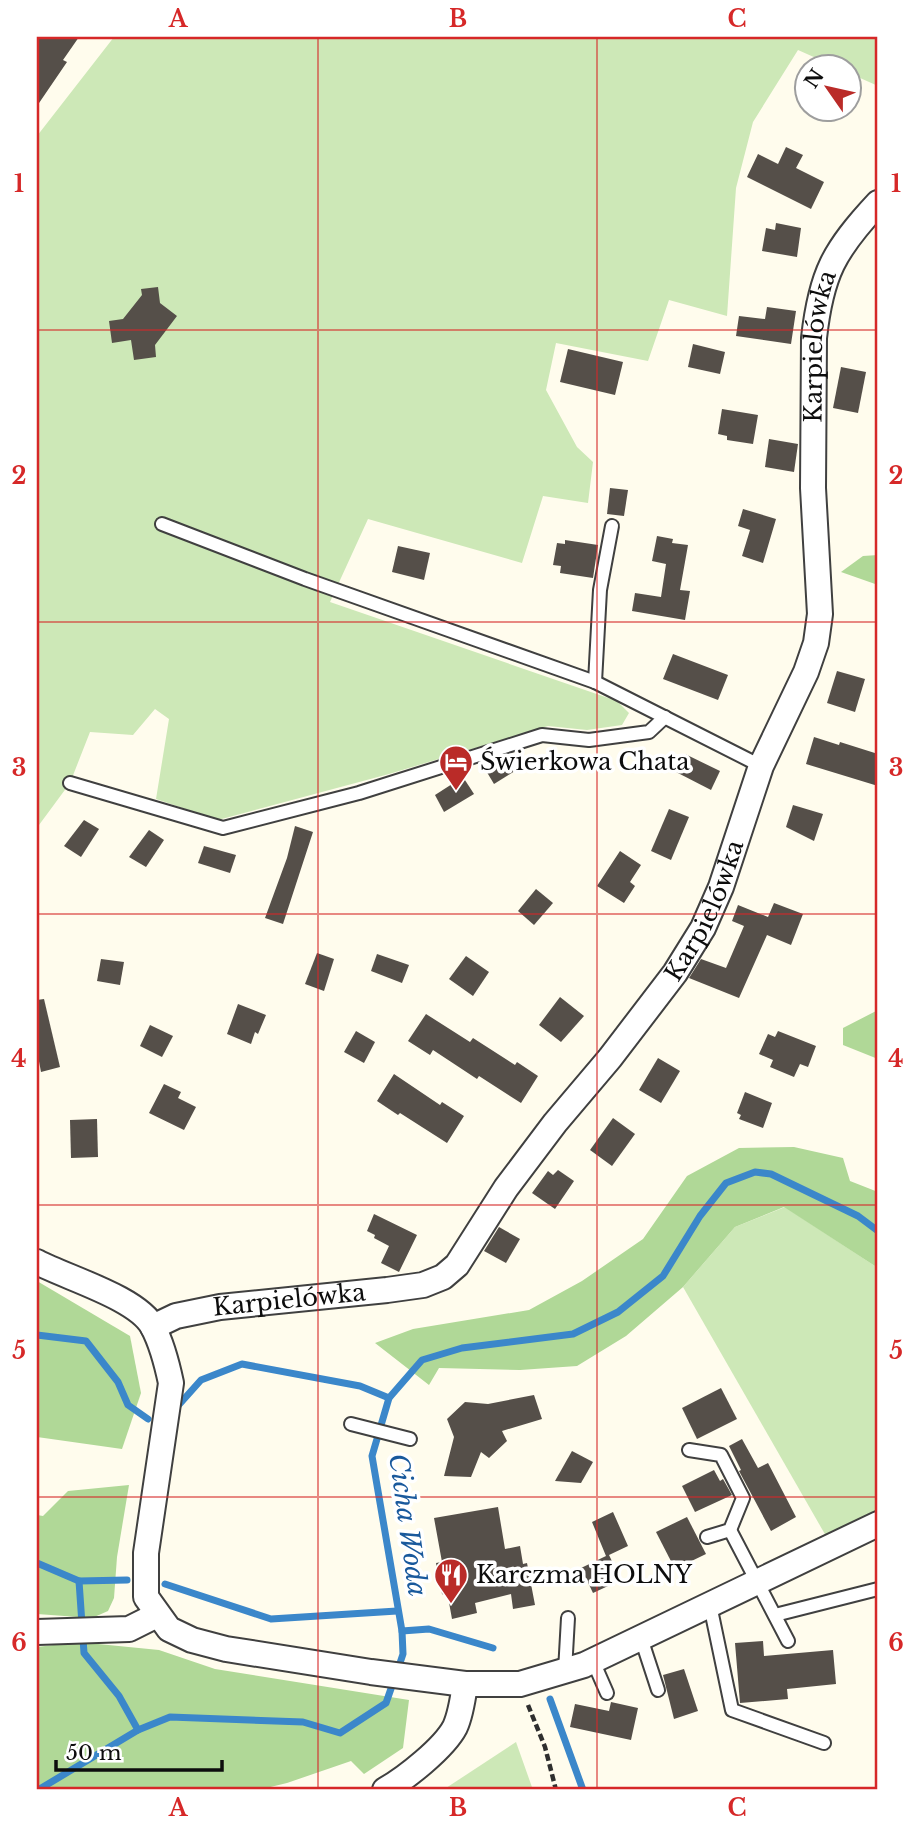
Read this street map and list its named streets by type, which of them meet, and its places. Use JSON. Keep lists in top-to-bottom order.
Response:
{
  "streets": {
    "street": ["Karpielówka"]
  },
  "water": ["Cicha Woda"],
  "places": {
    "hotel": ["Świerkowa Chata"],
    "restaurant": ["Karczma HOLNY"]
  },
  "scale_bar": "50 m",
  "north": "top left",
  "grid": {
    "columns": ["A", "B", "C"],
    "rows": [
      "1",
      "2",
      "3",
      "4",
      "5",
      "6"
    ]
  }
}
